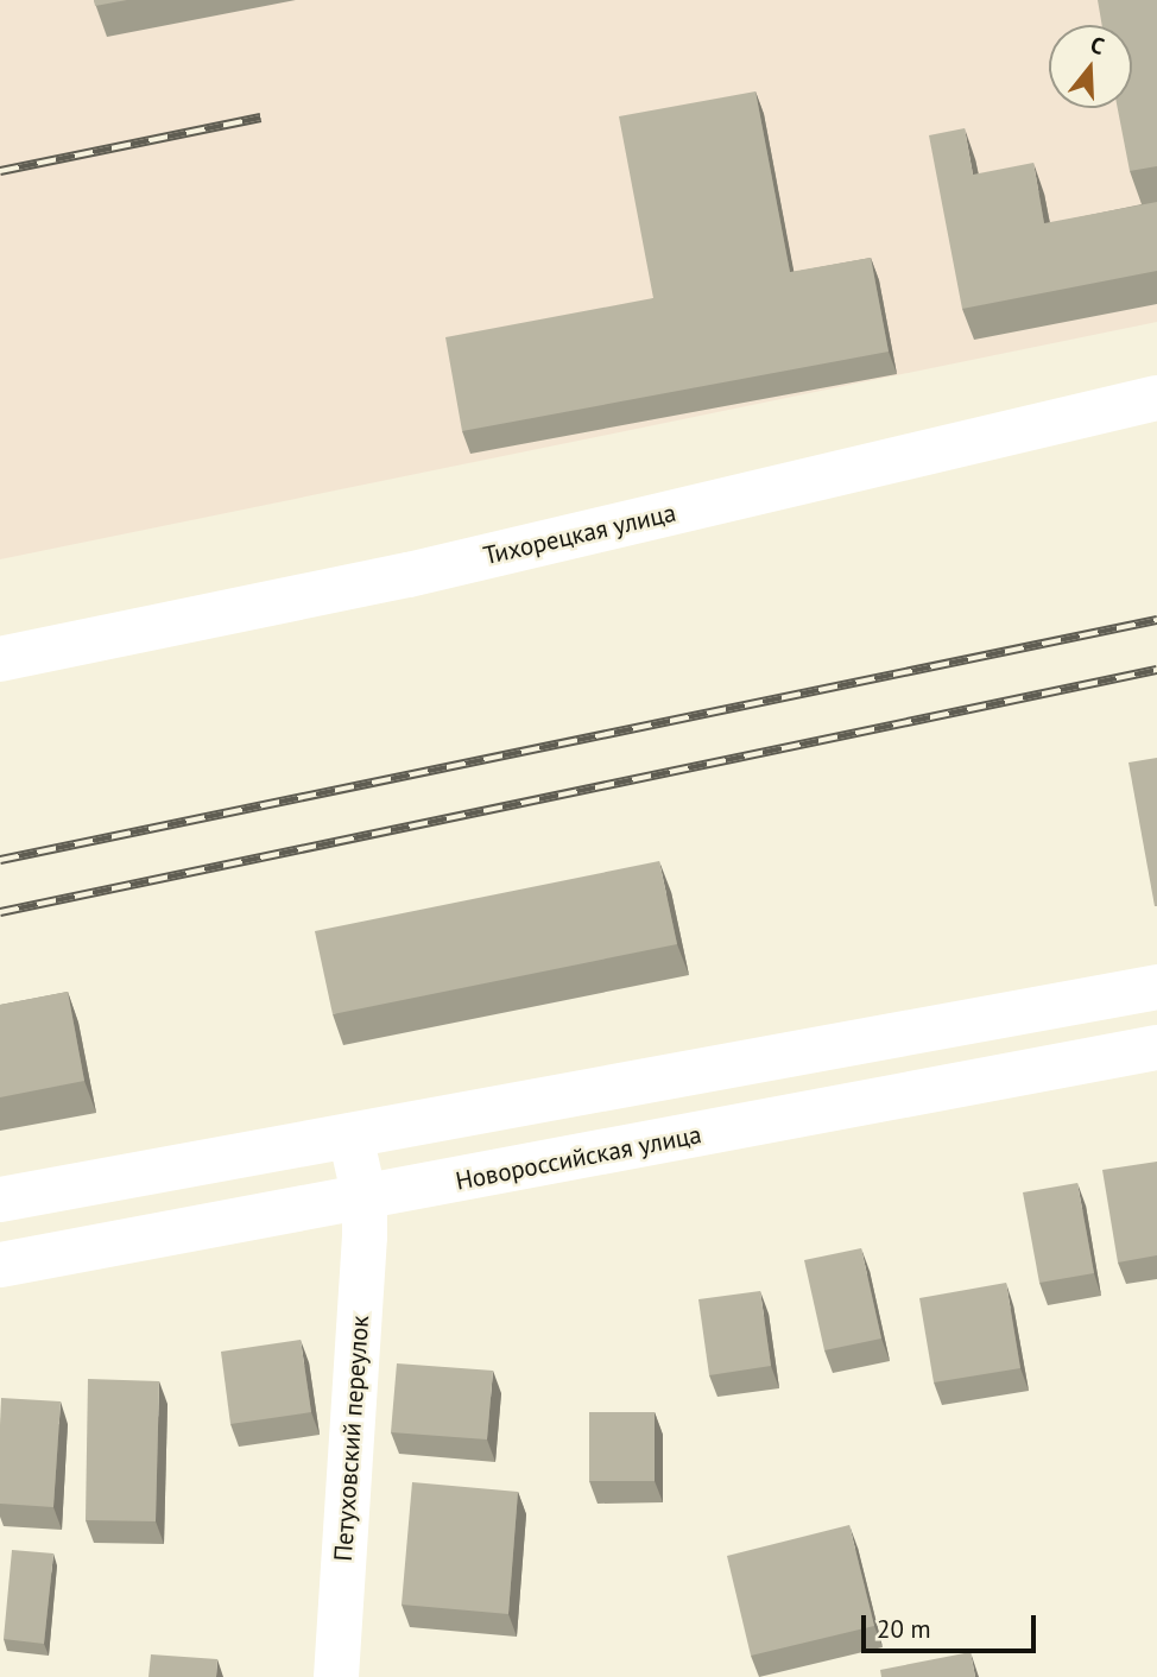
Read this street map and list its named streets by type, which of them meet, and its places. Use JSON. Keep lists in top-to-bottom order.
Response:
{
  "streets": {
    "main road": ["Тихорецкая улица", "Новороссийская улица", "Петуховский переулок"]
  },
  "crossings": [
    ["Новороссийская улица", "Петуховский переулок"]
  ],
  "scale_bar": "20 m",
  "north": "top"
}
